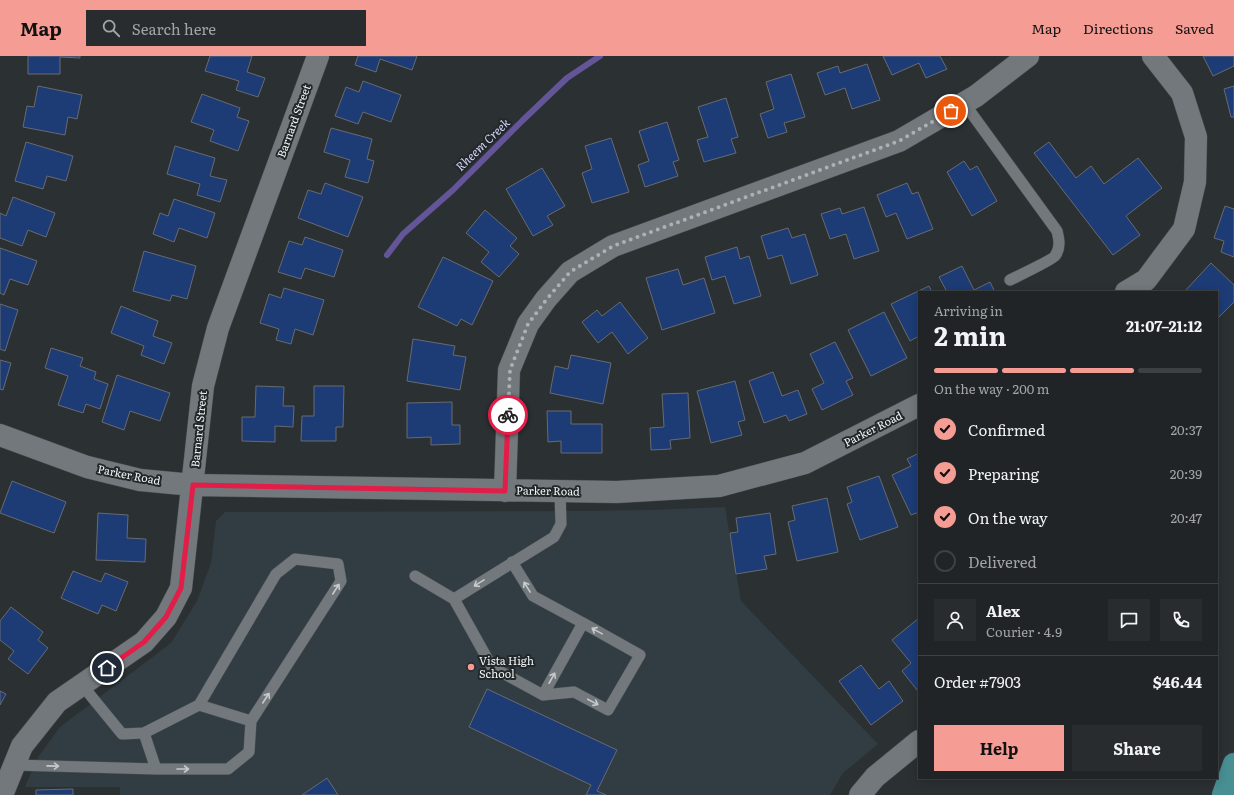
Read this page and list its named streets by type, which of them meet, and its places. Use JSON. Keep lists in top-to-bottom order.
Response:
{
  "streets": {
    "street": ["Barnard Street", "Parker Road"]
  },
  "crossings": [
    ["Barnard Street", "Parker Road"]
  ],
  "water": ["Rheem Creek"],
  "places": ["Vista High School"],
  "page": {
    "header": "Map",
    "search": "Search here",
    "nav": ["Map", "Directions", "Saved"],
    "heading": ["2 min", "Arriving in", "21:07–21:12"],
    "panel": [
      "Alex",
      "Courier · 4.9",
      "Order #7903",
      "$46.44"
    ],
    "bar": "On the way · 200 m",
    "list": [
      ["Confirmed", "20:37"],
      ["Preparing", "20:39"],
      ["On the way", "20:47"],
      "Delivered"
    ],
    "buttons": ["Help", "Share"]
  }
}
